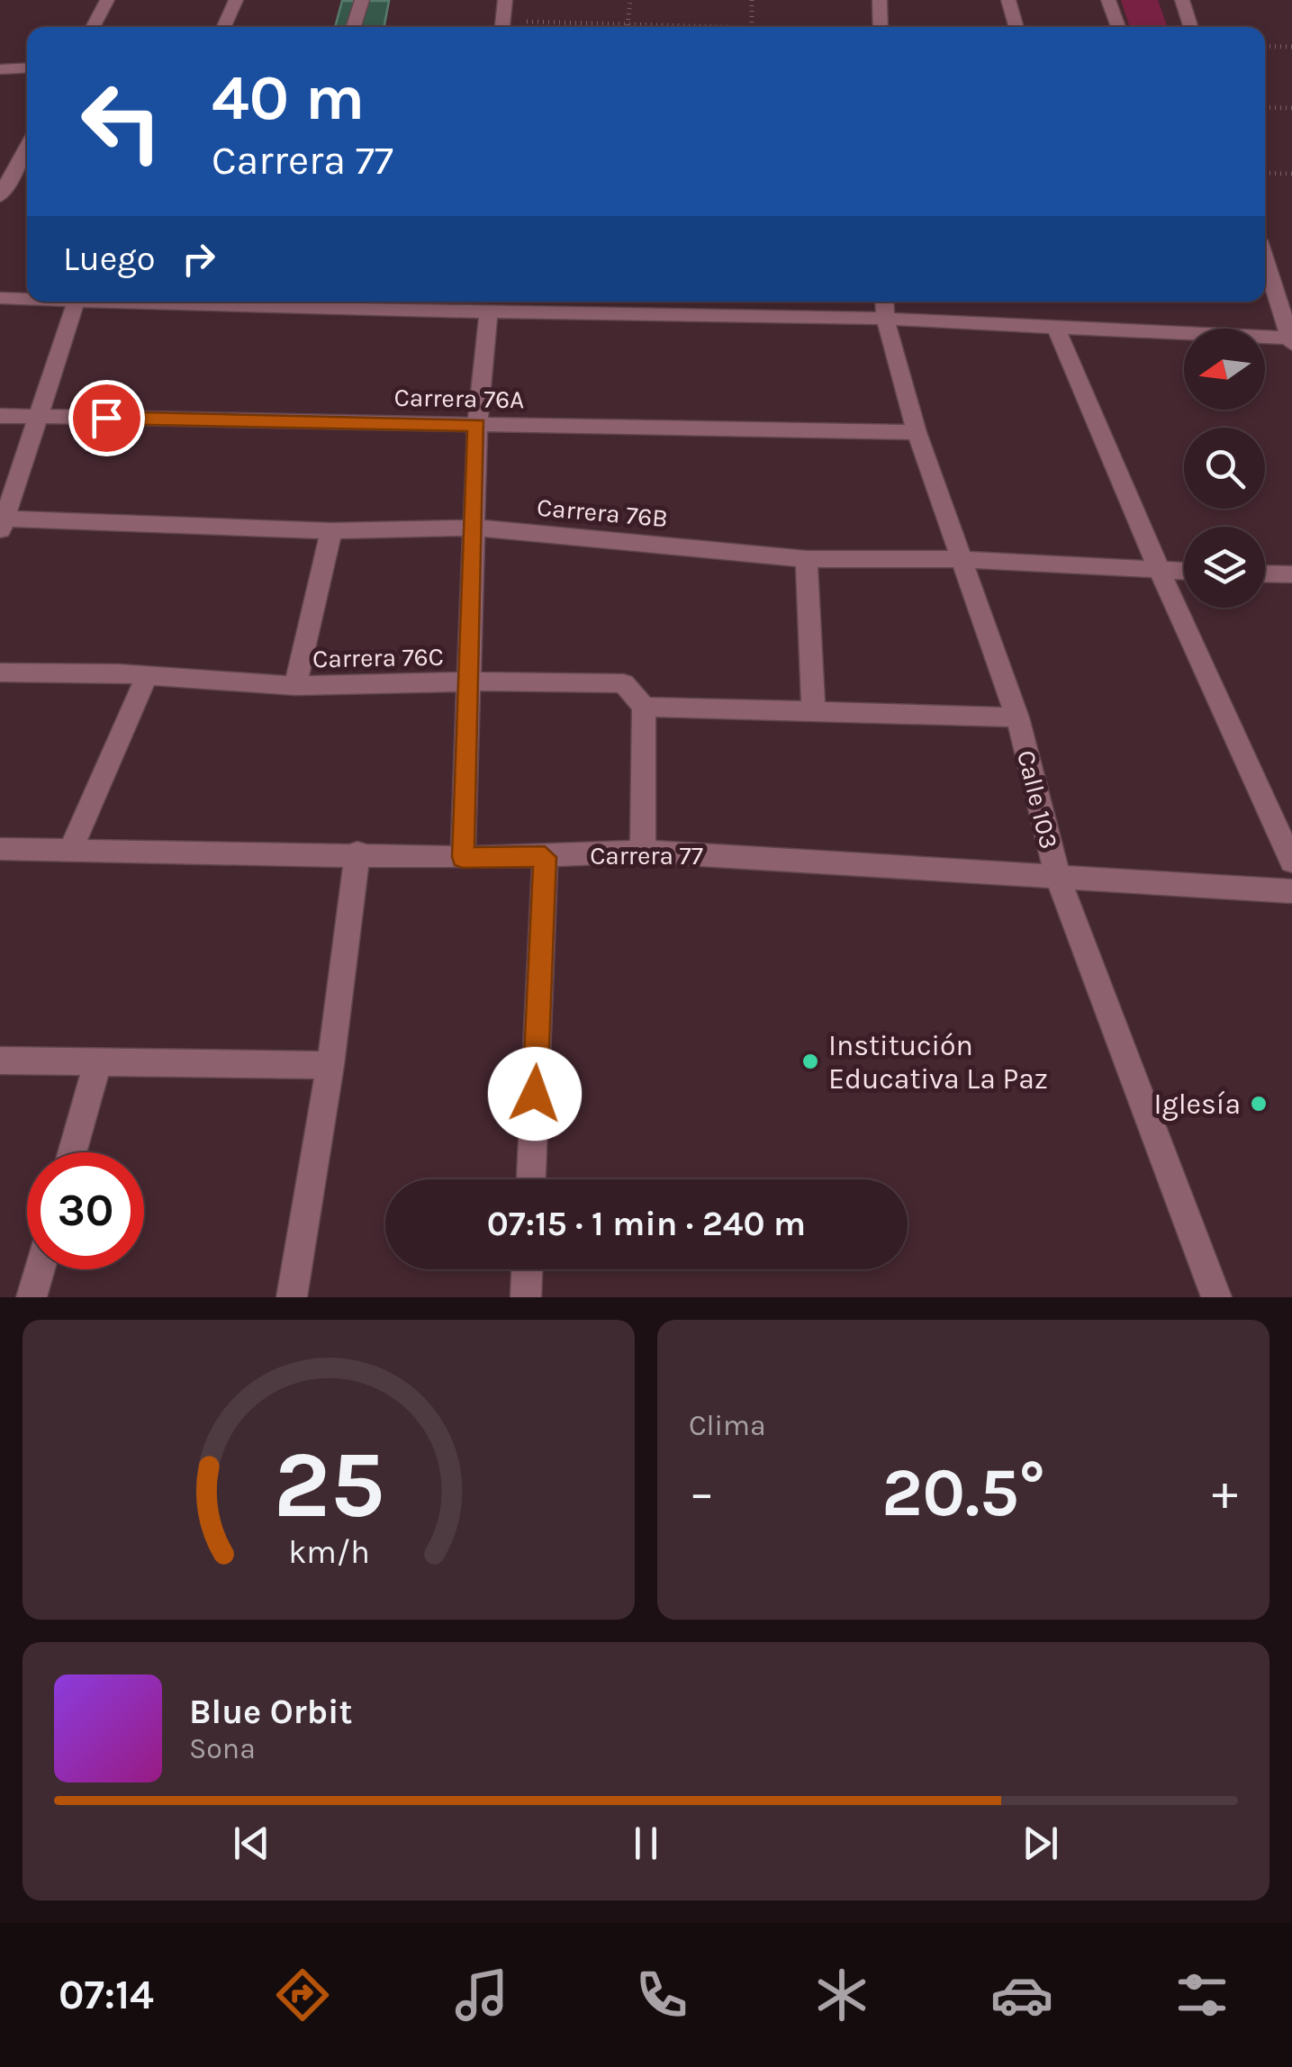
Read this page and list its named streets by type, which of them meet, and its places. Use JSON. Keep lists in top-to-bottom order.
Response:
{
  "streets": {
    "street": [
      "Carrera 76A",
      "Carrera 76B",
      "Carrera 76C",
      "Calle 103",
      "Carrera 77"
    ]
  },
  "crossings": [
    ["Carrera 76A", "Calle 103"],
    ["Carrera 76B", "Calle 103"],
    ["Calle 103", "Carrera 77"]
  ],
  "places": ["Institución Educativa La Paz", "Iglesía"],
  "north": "left",
  "page": {
    "turn": ["40 m", "Carrera 77"],
    "then": "Luego",
    "limit": "30",
    "trip": "07:15 · 1 min · 240 m",
    "tile": "Clima",
    "heat": ["−", "20.5°", "+"],
    "song": ["Blue Orbit", "Sona"],
    "tabs": "07:14",
    "gauge": ["25", "km/h"]
  }
}
